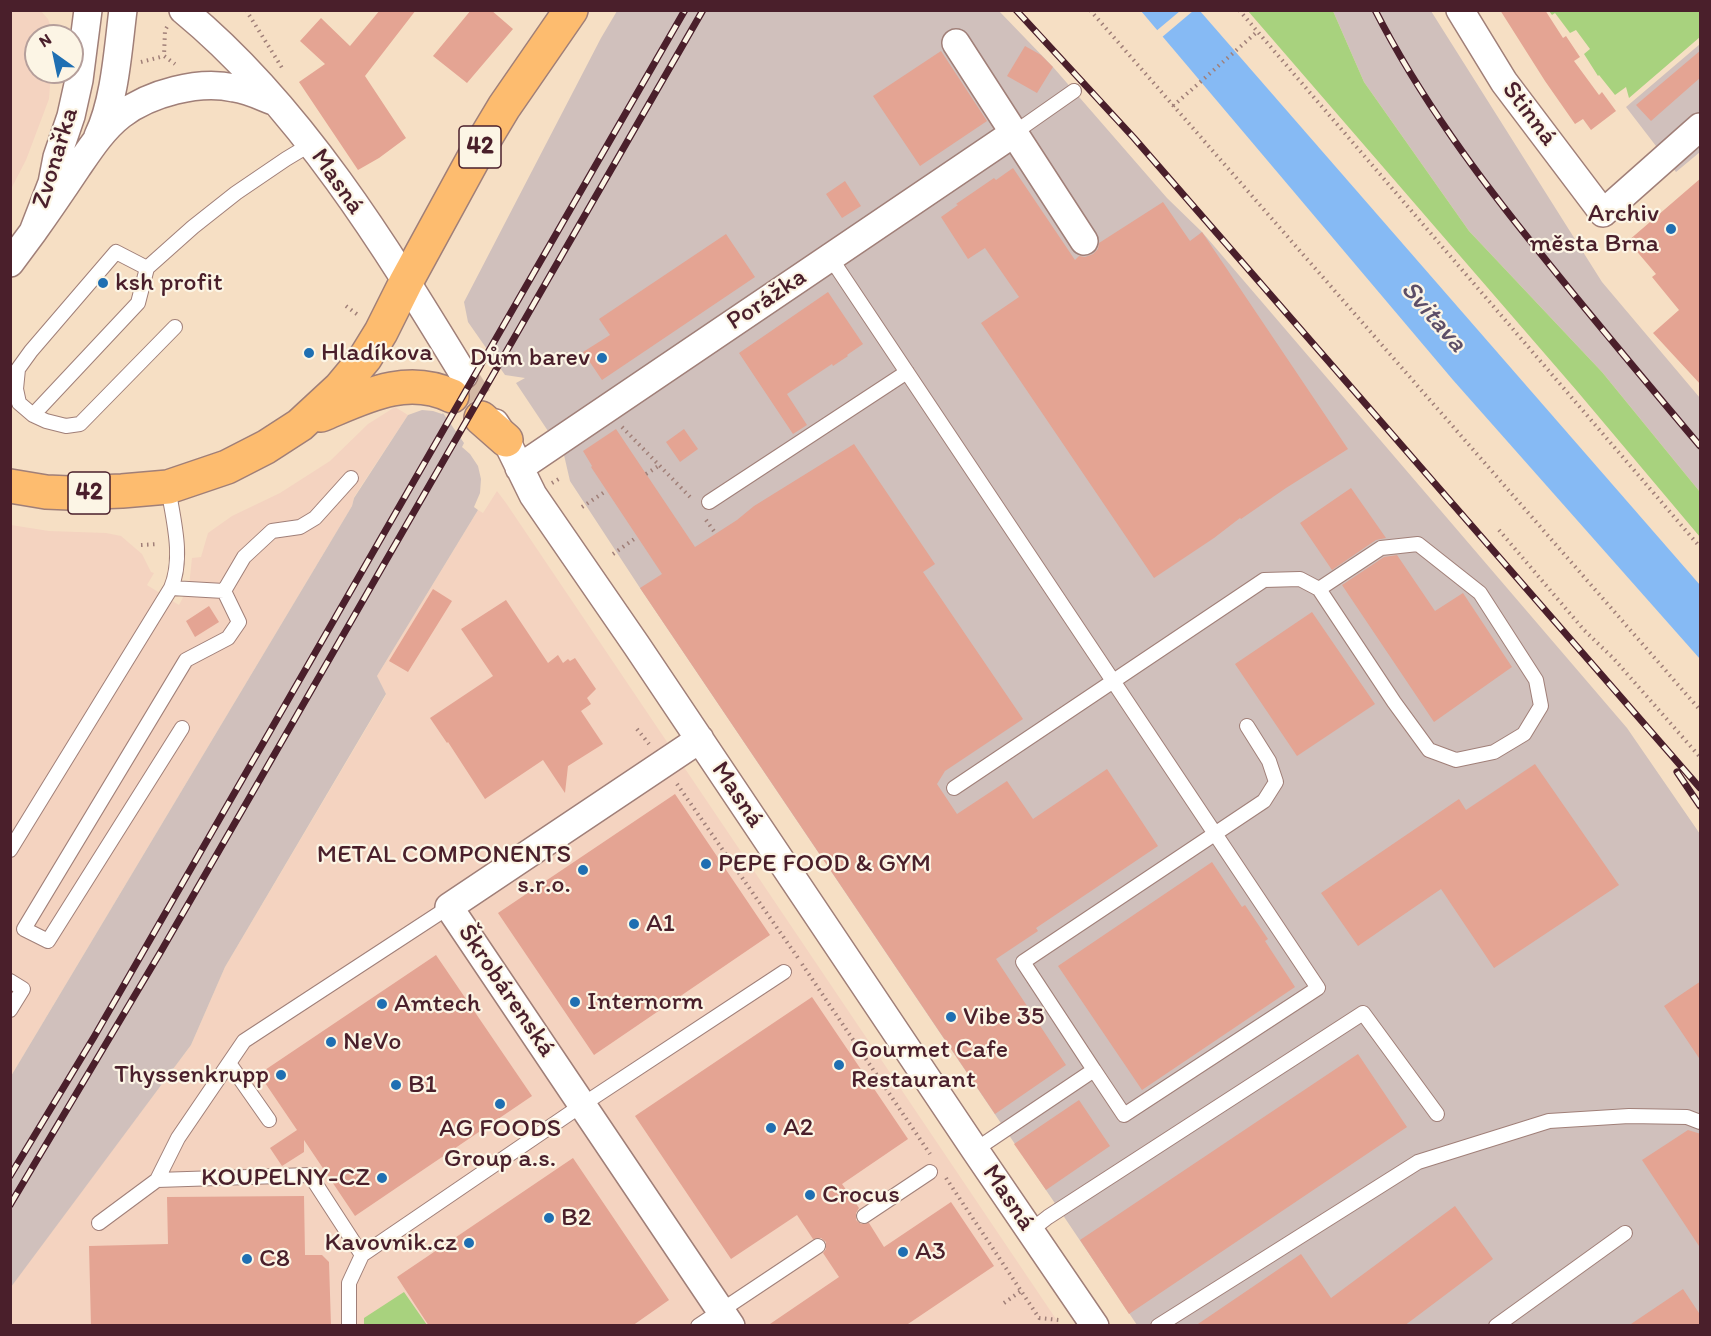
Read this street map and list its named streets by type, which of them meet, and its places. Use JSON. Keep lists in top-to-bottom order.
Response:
{
  "streets": {
    "main road": ["42"],
    "street": [
      "Stinná",
      "Zvonařka",
      "Masná",
      "Porážka",
      "Škrobárenská"
    ]
  },
  "crossings": [
    ["42", "Masná"],
    ["Masná", "Porážka"],
    ["Masná", "Škrobárenská"]
  ],
  "water": ["Svitava"],
  "places": [
    "Archiv města Brna",
    "ksh profit",
    "Hladíkova",
    "Dům barev",
    "PEPE FOOD & GYM",
    "METAL COMPONENTS s.r.o.",
    "A1",
    "Internorm",
    "Amtech",
    "Vibe 35",
    "NeVo",
    "Gourmet Cafe Restaurant",
    "Thyssenkrupp",
    "B1",
    "AG FOODS Group a.s.",
    "A2",
    "KOUPELNY-CZ",
    "Crocus",
    "B2",
    "Kavovnik.cz",
    "A3",
    "C8"
  ],
  "north": "top left"
}
